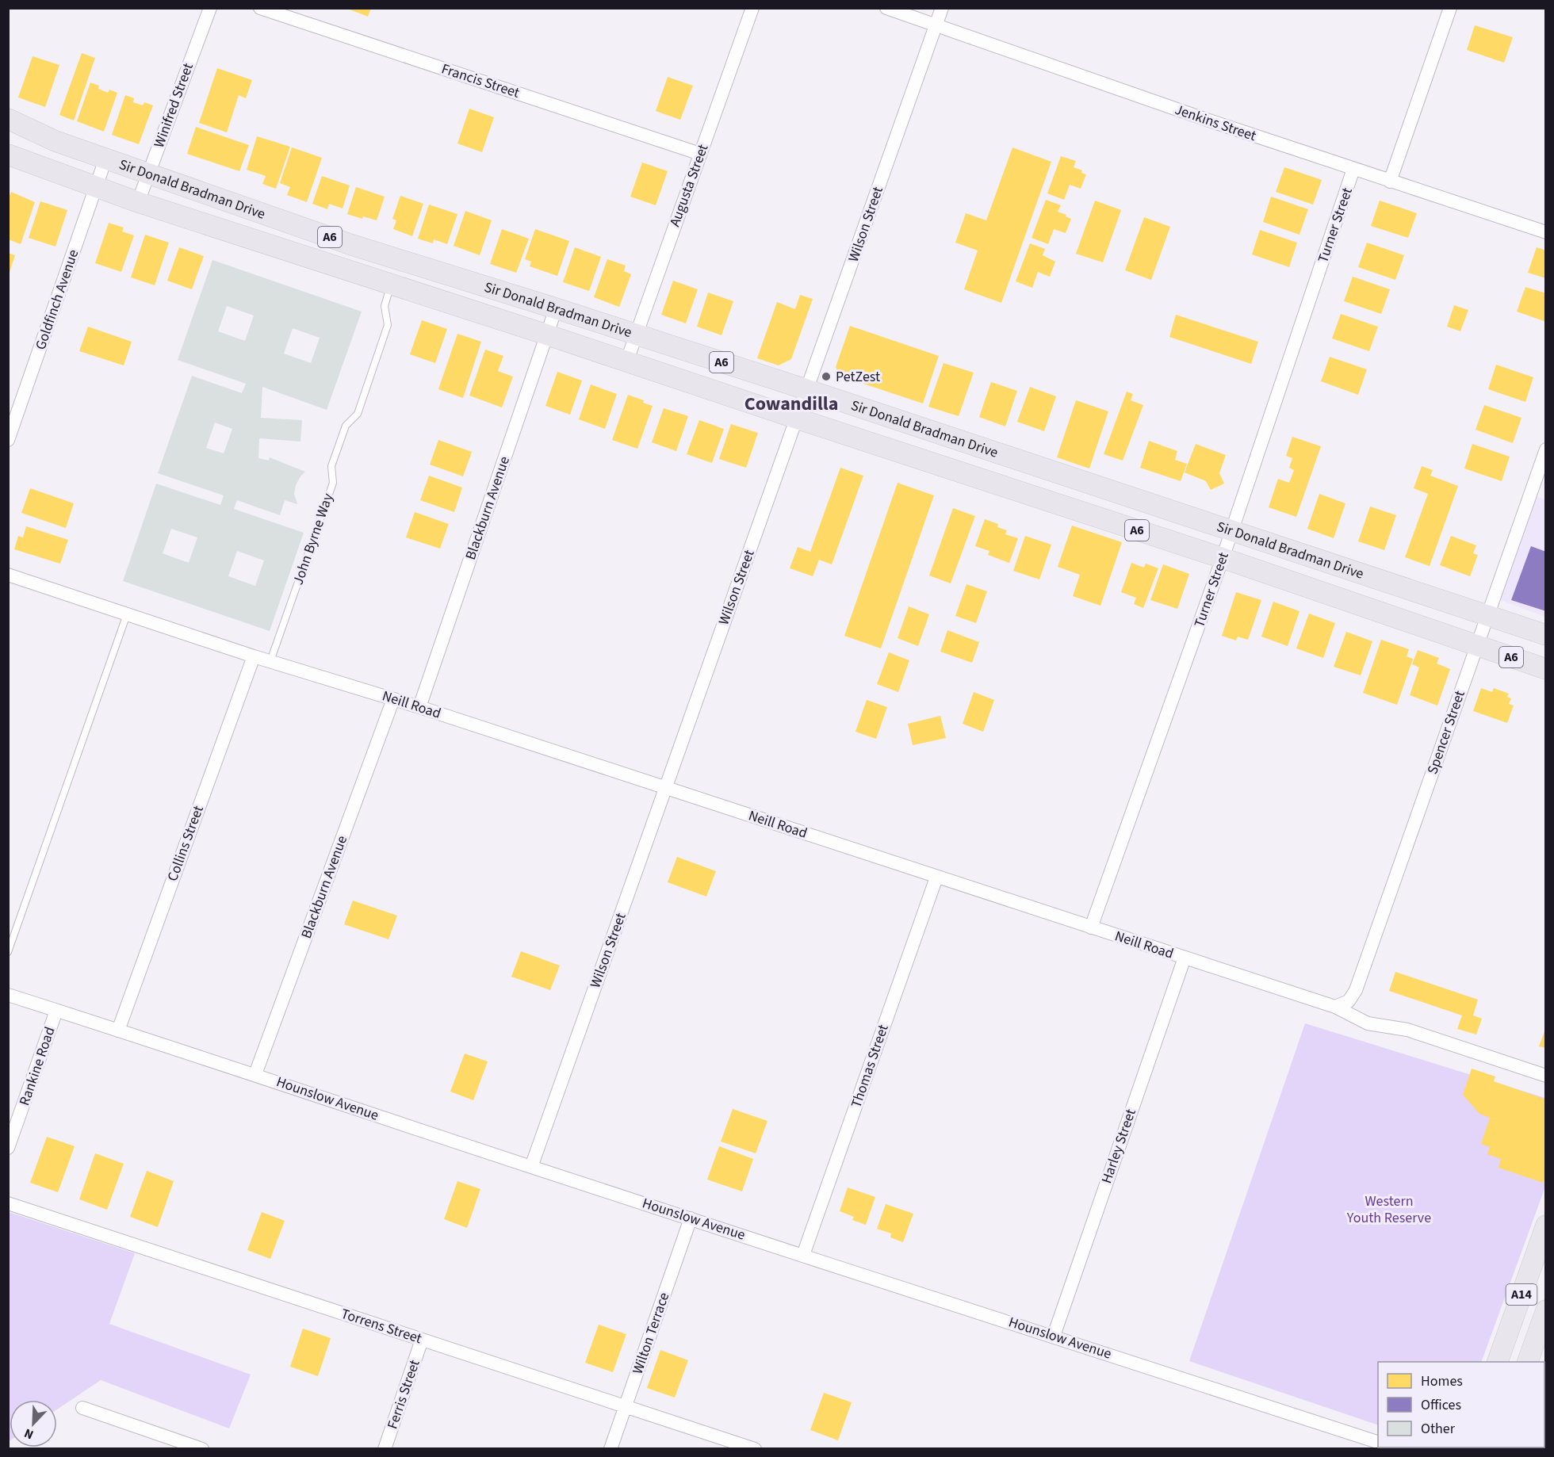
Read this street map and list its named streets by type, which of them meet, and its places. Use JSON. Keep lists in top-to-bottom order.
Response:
{
  "streets": {
    "main road": ["Sir Donald Bradman Drive", "A6", "A14"],
    "street": [
      "Francis Street",
      "Winifred Street",
      "Jenkins Street",
      "Augusta Street",
      "Wilson Street",
      "Turner Street",
      "Goldfinch Avenue",
      "Blackburn Avenue",
      "Neill Road",
      "Spencer Street",
      "Collins Street",
      "Rankine Road",
      "Thomas Street",
      "Hounslow Avenue",
      "Harley Street",
      "Torrens Street",
      "Wilton Terrace",
      "Ferris Street"
    ],
    "lane": ["John Byrne Way"]
  },
  "crossings": [
    ["Francis Street", "Augusta Street"],
    ["Winifred Street", "Sir Donald Bradman Drive"],
    ["Jenkins Street", "Wilson Street"],
    ["Jenkins Street", "Turner Street"],
    ["Augusta Street", "Sir Donald Bradman Drive"],
    ["Sir Donald Bradman Drive", "Wilson Street"],
    ["Sir Donald Bradman Drive", "Turner Street"],
    ["Sir Donald Bradman Drive", "Goldfinch Avenue"],
    ["Sir Donald Bradman Drive", "Blackburn Avenue"],
    ["Sir Donald Bradman Drive", "John Byrne Way"],
    ["Sir Donald Bradman Drive", "Spencer Street"],
    ["Wilson Street", "Neill Road"],
    ["Wilson Street", "Hounslow Avenue"],
    ["Turner Street", "Neill Road"],
    ["Blackburn Avenue", "Neill Road"],
    ["Blackburn Avenue", "Hounslow Avenue"],
    ["John Byrne Way", "Neill Road"],
    ["Neill Road", "Spencer Street"],
    ["Neill Road", "Collins Street"],
    ["Neill Road", "Thomas Street"],
    ["Neill Road", "Harley Street"],
    ["Collins Street", "Hounslow Avenue"],
    ["Rankine Road", "Hounslow Avenue"],
    ["Thomas Street", "Hounslow Avenue"],
    ["Hounslow Avenue", "Harley Street"],
    ["Hounslow Avenue", "Wilton Terrace"],
    ["Torrens Street", "Wilton Terrace"],
    ["Torrens Street", "Ferris Street"]
  ],
  "districts": ["Cowandilla"],
  "parks": ["Western Youth Reserve"],
  "places": ["PetZest"],
  "legend": ["Homes", "Offices", "Other"],
  "north": "bottom left"
}
